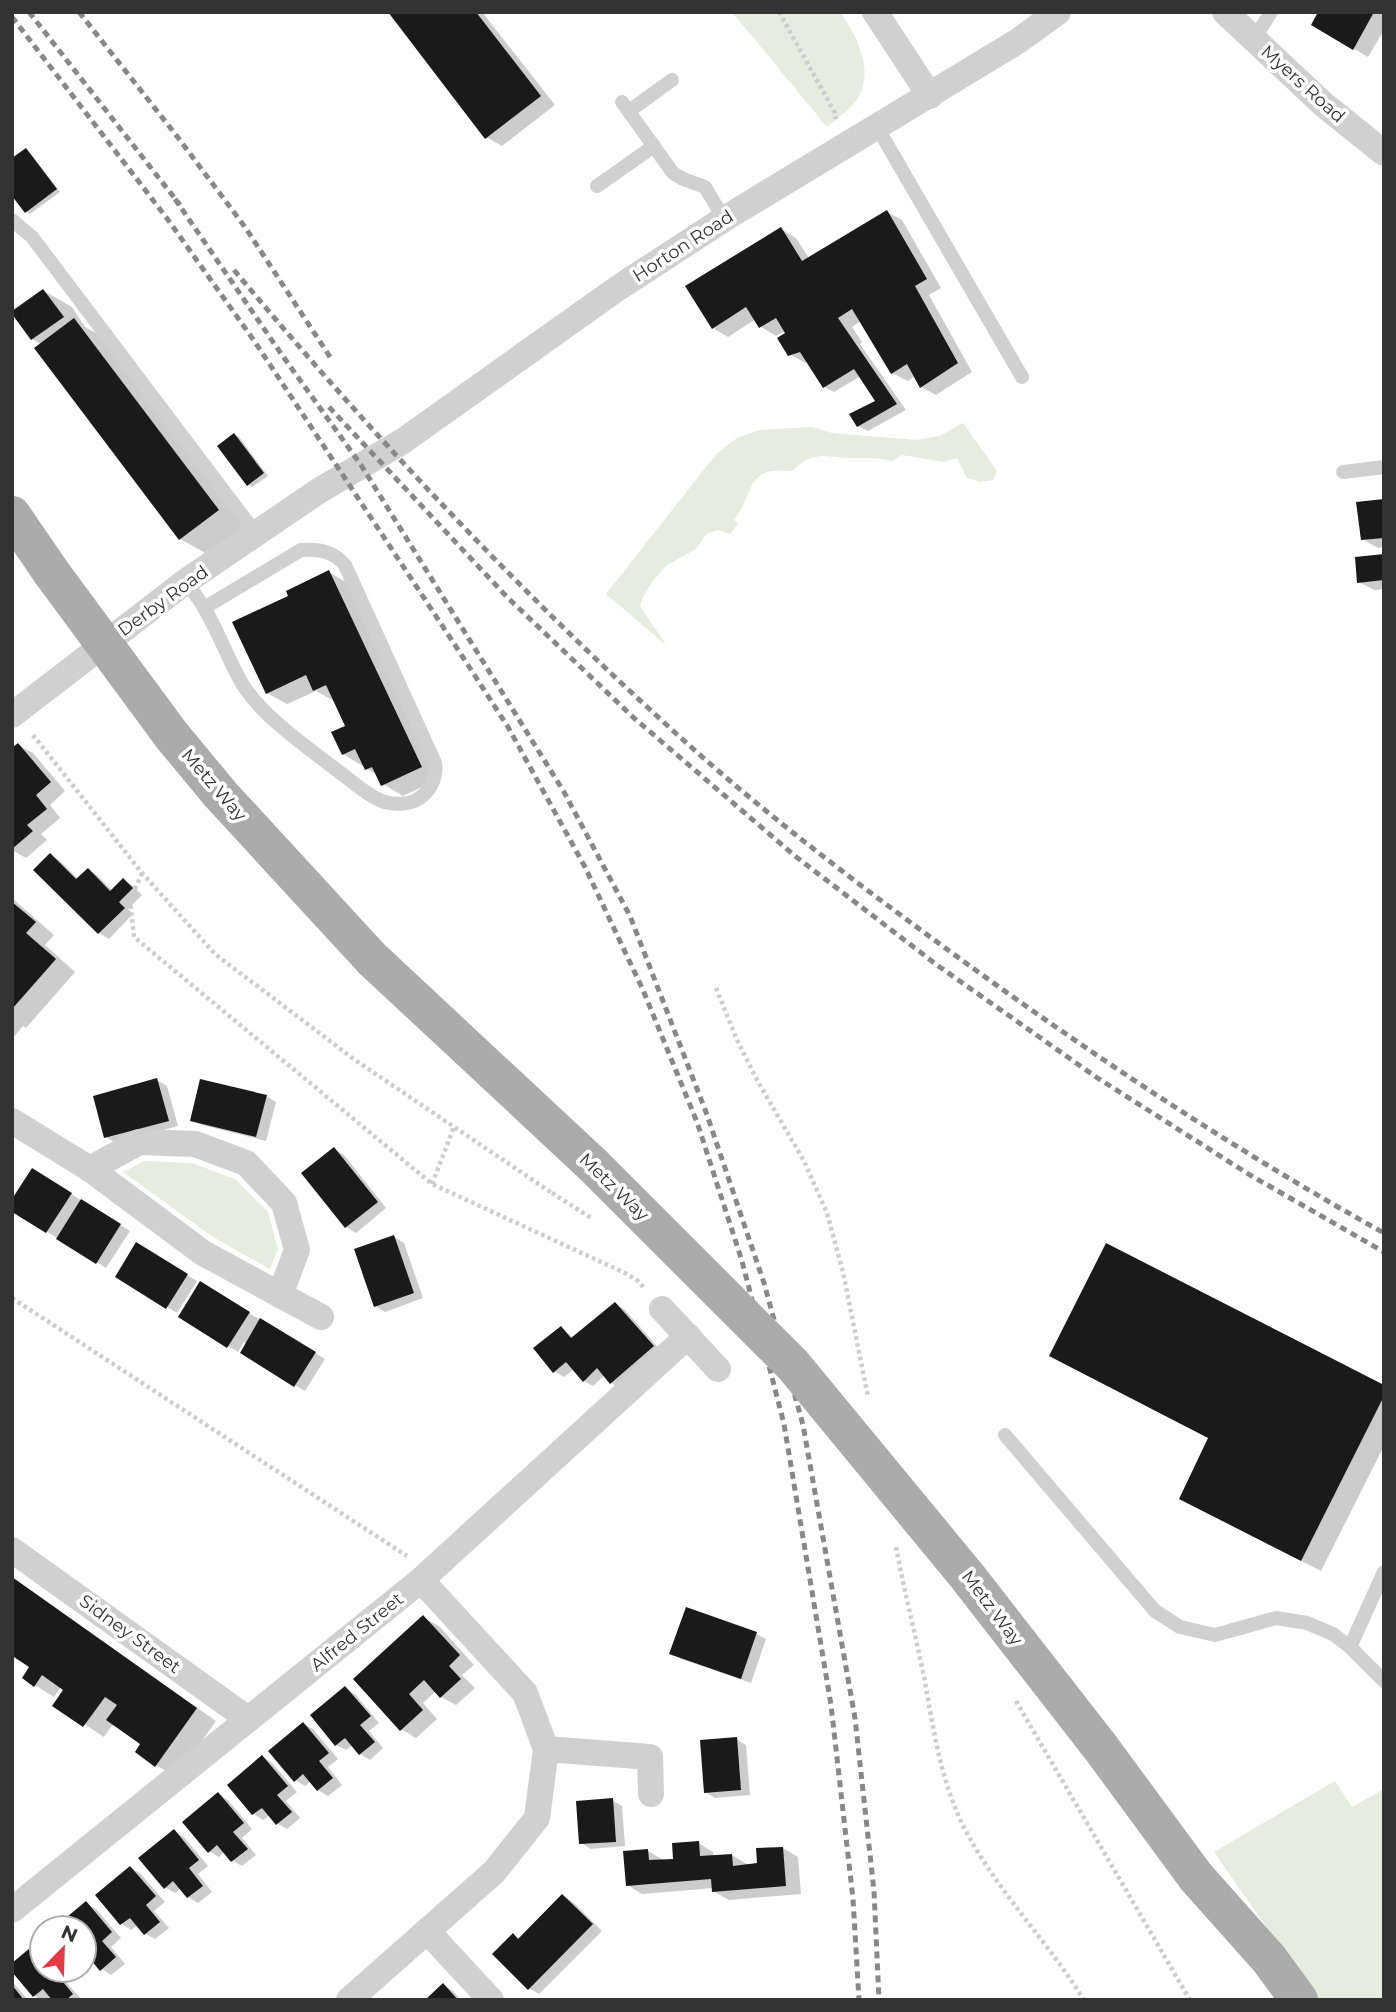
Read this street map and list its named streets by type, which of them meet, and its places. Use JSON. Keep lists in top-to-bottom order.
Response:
{
  "streets": {
    "main road": ["Metz Way"],
    "street": [
      "Myers Road",
      "Horton Road",
      "Derby Road",
      "Alfred Street",
      "Sidney Street"
    ]
  },
  "crossings": [
    ["Horton Road", "Derby Road"],
    ["Alfred Street", "Sidney Street"]
  ],
  "north": "top right"
}
